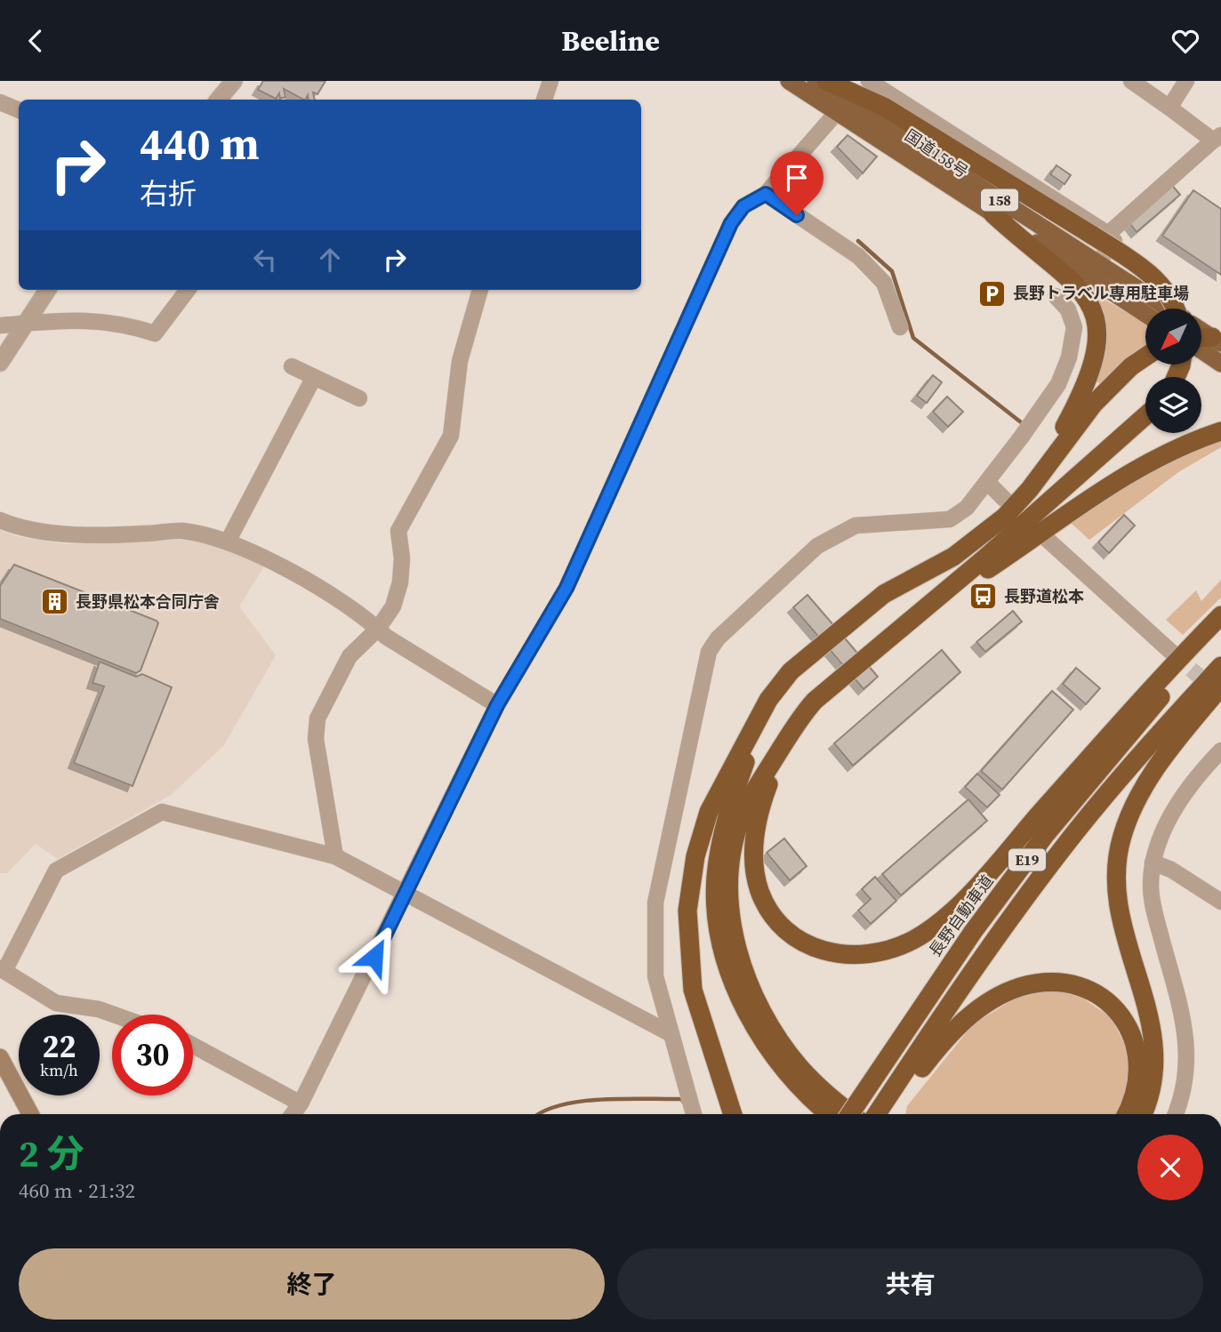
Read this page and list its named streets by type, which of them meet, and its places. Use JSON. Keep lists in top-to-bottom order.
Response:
{
  "streets": {
    "highway": [
      "国道158号",
      "158",
      "E19",
      "長野自動車道"
    ]
  },
  "places": {
    "parking": ["長野トラベル専用駐車場"],
    "bus stop": ["長野道松本"],
    "building": ["長野県松本合同庁舎"]
  },
  "north": "bottom left",
  "page": {
    "header": "Beeline",
    "turn": ["440 m", "右折"],
    "speed": "22 km/h",
    "limit": "30",
    "heading": ["2 分", "460 m · 21:32"],
    "buttons": ["終了", "共有"]
  }
}
